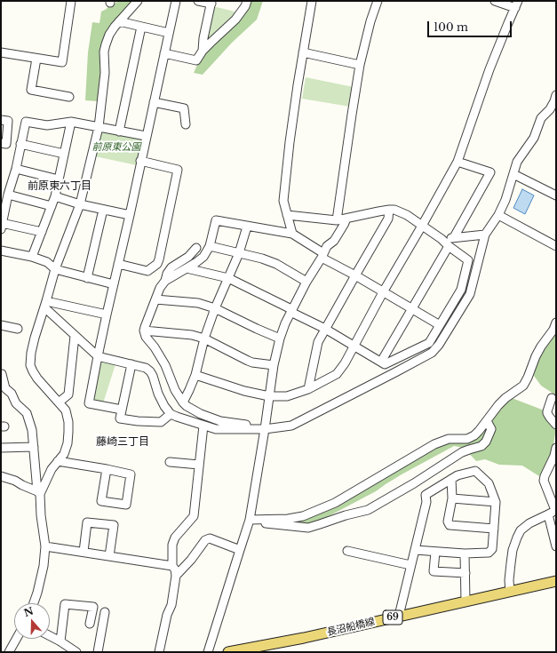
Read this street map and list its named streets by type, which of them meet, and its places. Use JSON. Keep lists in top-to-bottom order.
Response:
{
  "streets": {
    "main road": ["69", "長沼船橋線"]
  },
  "districts": ["前原東六丁目", "藤崎三丁目"],
  "parks": ["前原東公園"],
  "scale_bar": "100 m",
  "north": "top"
}
